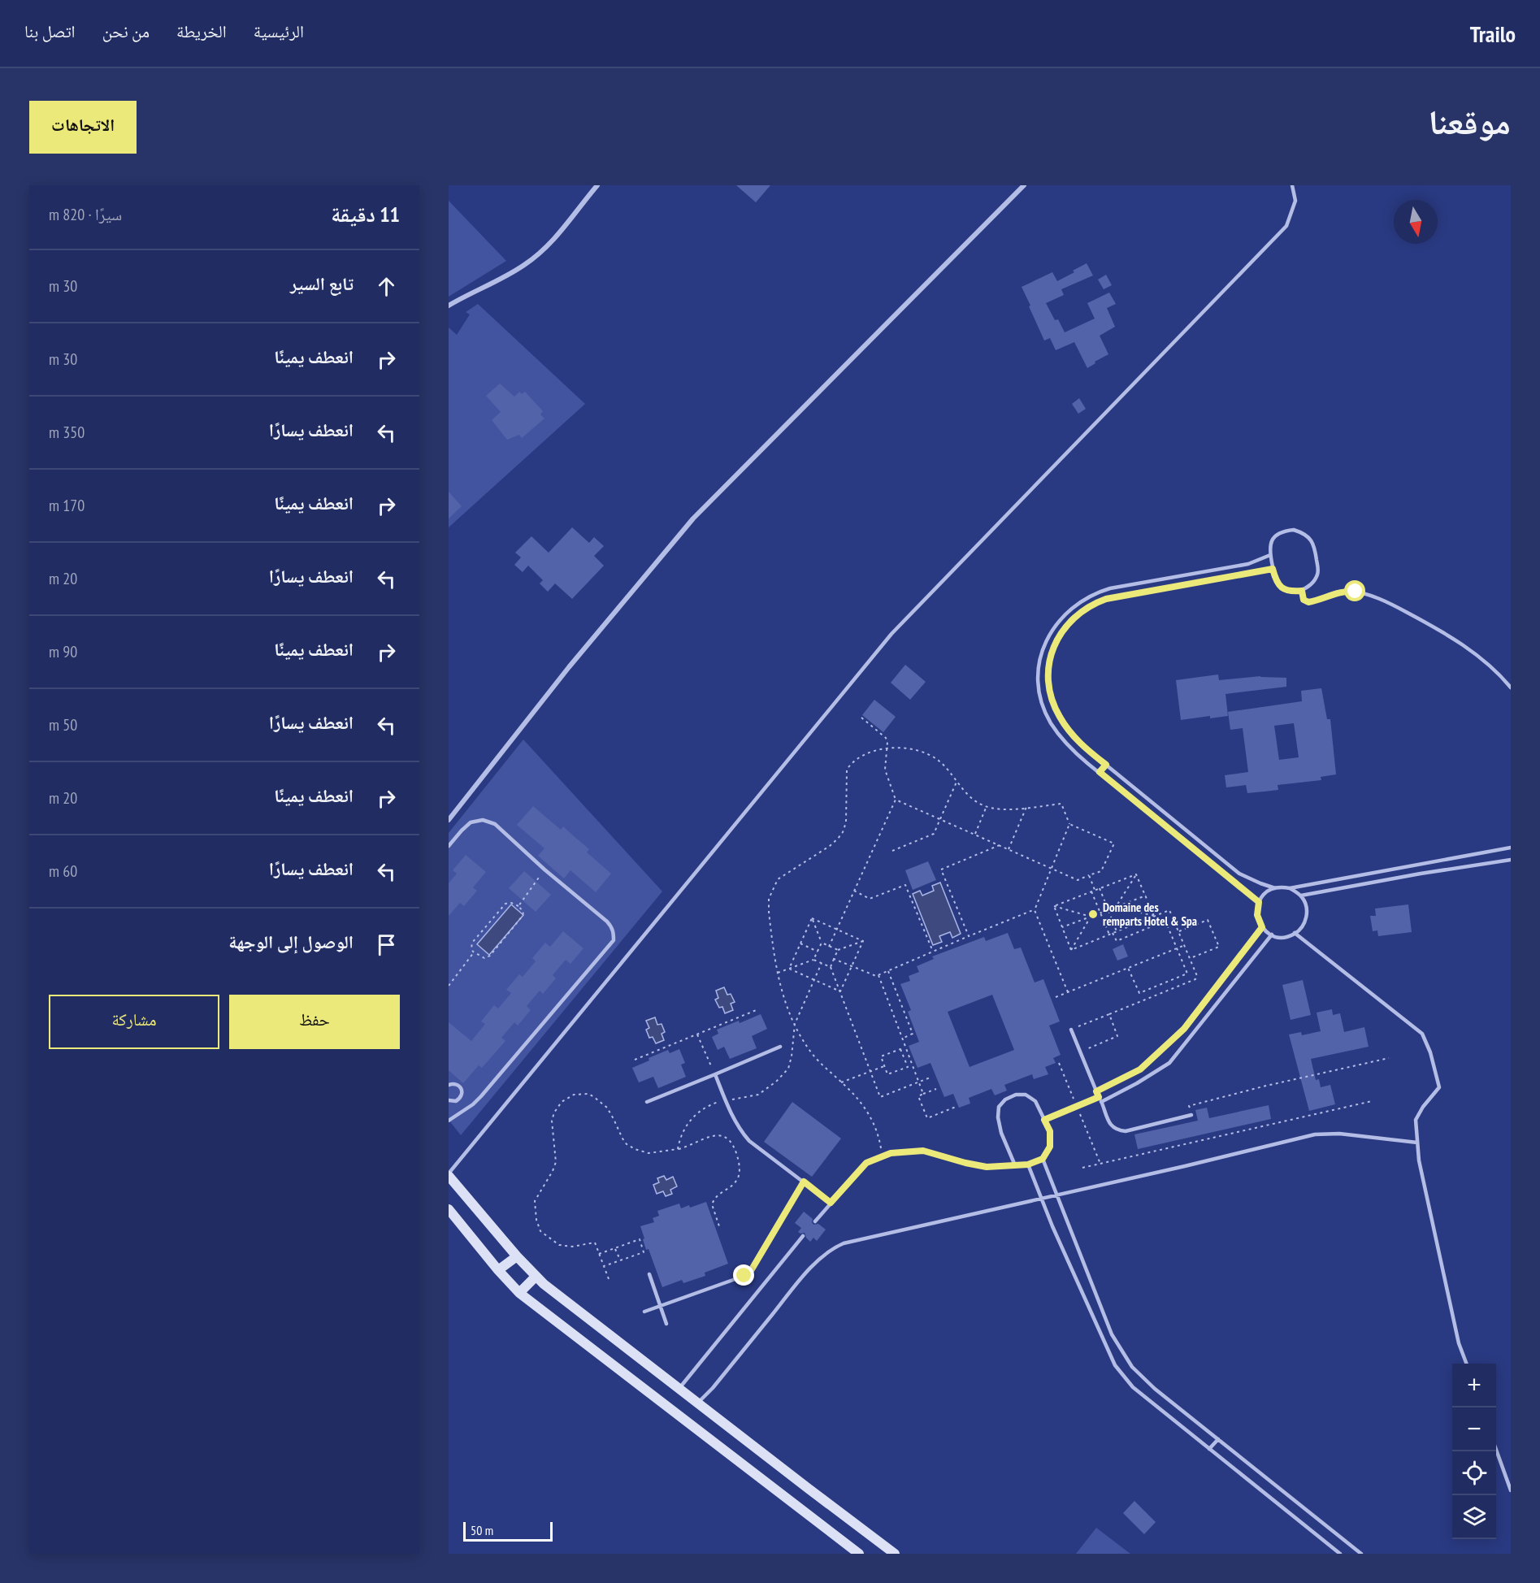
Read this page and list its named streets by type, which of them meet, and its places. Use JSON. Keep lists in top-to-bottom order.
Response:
{
  "places": ["Domaine des remparts Hotel & Spa"],
  "scale_bar": "50 m",
  "north": "bottom",
  "page": {
    "header": "Trailo",
    "nav": [
      "الرئيسية",
      "الخريطة",
      "من نحن",
      "اتصل بنا"
    ],
    "title": "موقعنا",
    "buttons": [
      "الاتجاهات",
      ["حفظ", "مشاركة"]
    ],
    "heading": ["11 دقيقة", "سيرًا · 820 m"],
    "list": [
      ["تابع السير", "30 m"],
      ["انعطف يمينًا", "30 m"],
      ["انعطف يسارًا", "350 m"],
      ["انعطف يمينًا", "170 m"],
      ["انعطف يسارًا", "20 m"],
      ["انعطف يمينًا", "90 m"],
      ["انعطف يسارًا", "50 m"],
      ["انعطف يمينًا", "20 m"],
      ["انعطف يسارًا", "60 m"],
      "الوصول إلى الوجهة"
    ],
    "map_buttons": ["+", "−"],
    "scale": "50 m"
  }
}
